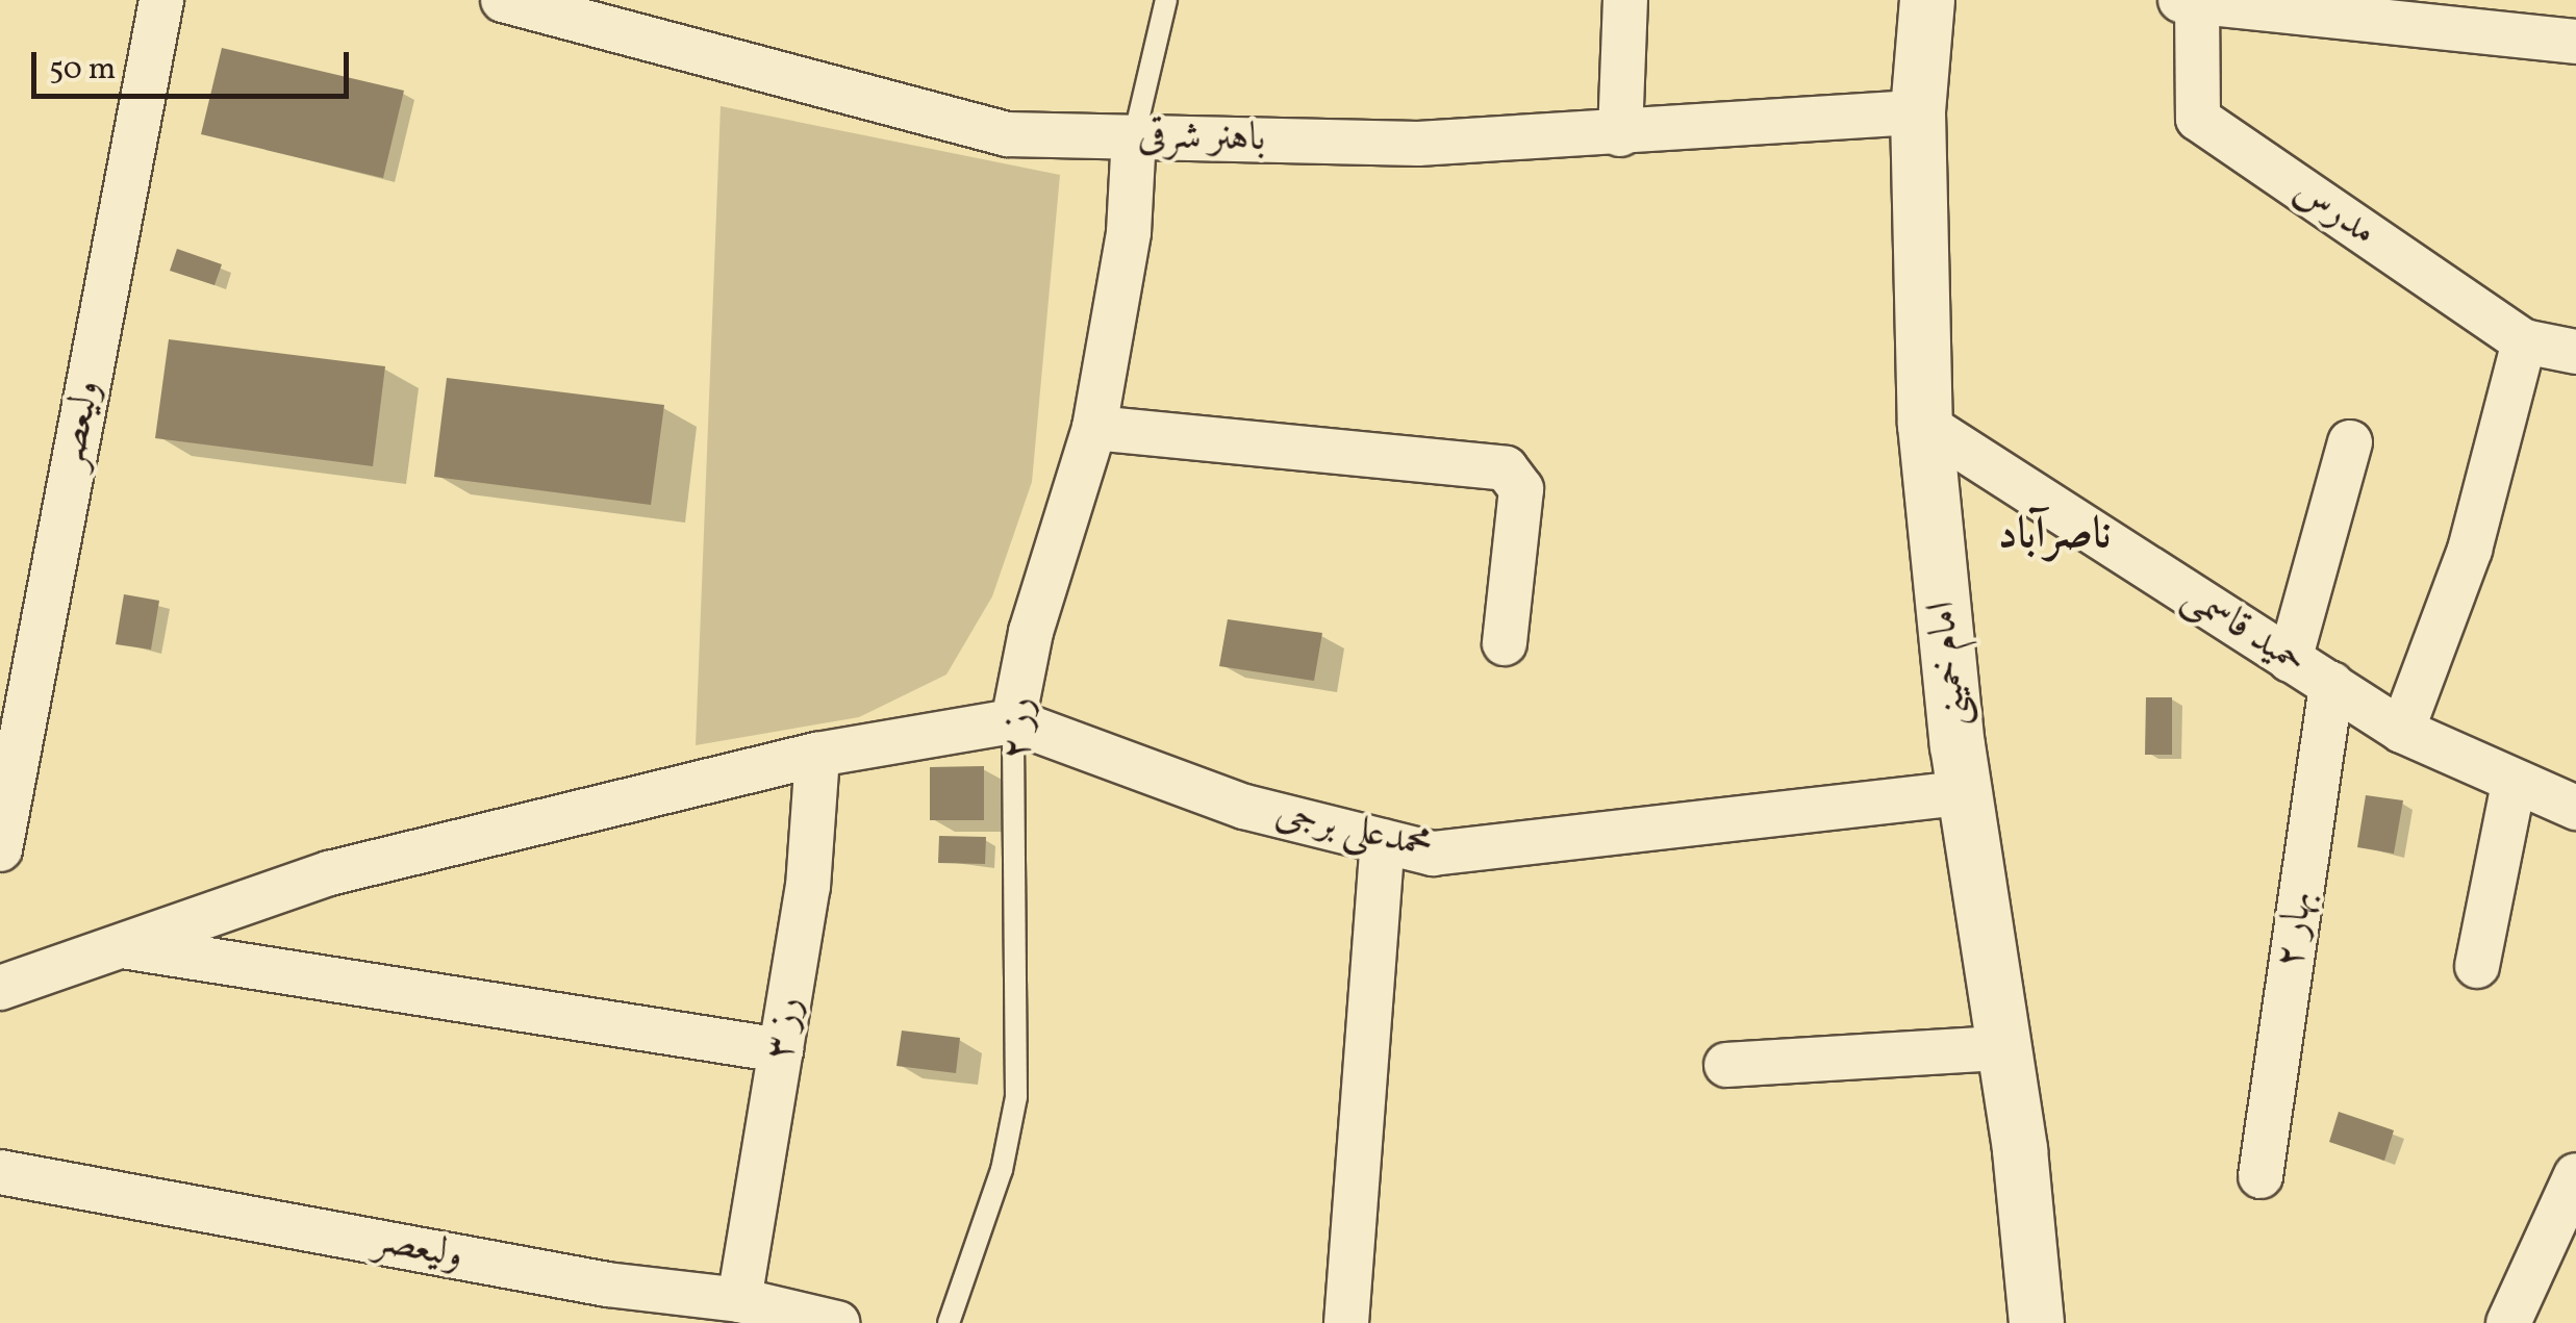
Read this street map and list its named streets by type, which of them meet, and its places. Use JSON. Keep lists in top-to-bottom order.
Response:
{
  "streets": {
    "street": [
      "باهنر شرقی",
      "مدرس",
      "ولیعصر",
      "حمید قاسمی",
      "امام خمینی",
      "رز ۲",
      "محمدعلی برجی",
      "بهار ۲",
      "رز ۳"
    ]
  },
  "crossings": [
    ["باهنر شرقی", "امام خمینی"],
    ["باهنر شرقی", "رز ۲"],
    ["ولیعصر", "رز ۳"],
    ["حمید قاسمی", "امام خمینی"],
    ["حمید قاسمی", "بهار ۲"],
    ["امام خمینی", "محمدعلی برجی"],
    ["رز ۲", "محمدعلی برجی"]
  ],
  "districts": ["ناصرآباد"],
  "scale_bar": "50 m"
}
